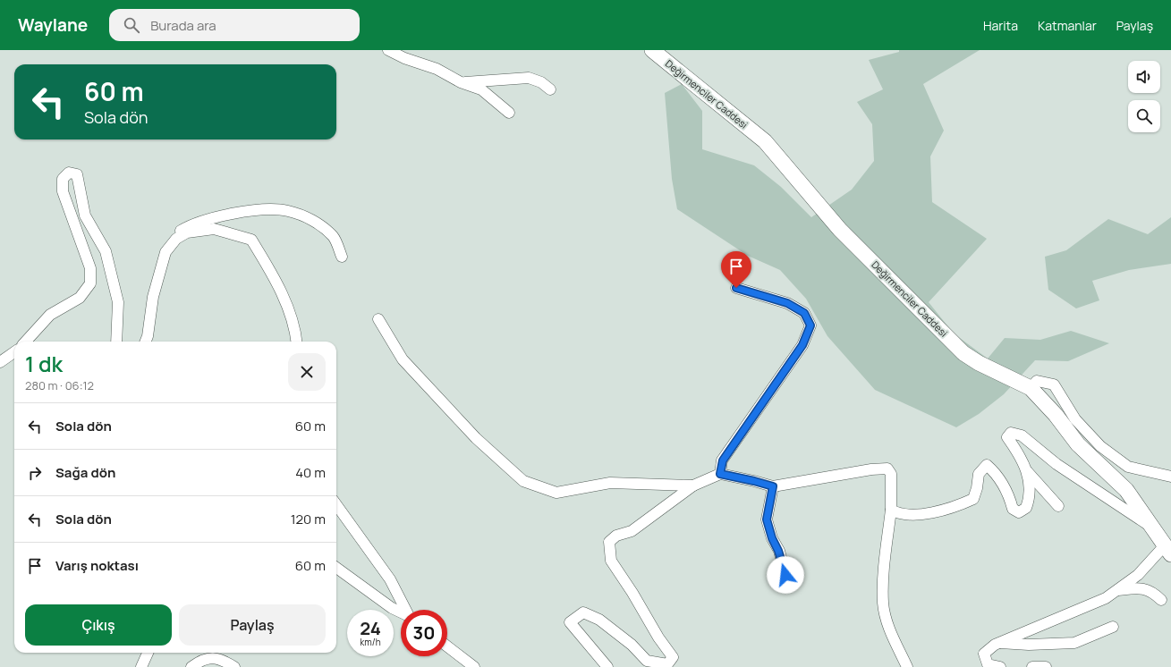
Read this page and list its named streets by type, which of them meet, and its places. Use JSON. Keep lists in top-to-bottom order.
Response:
{
  "streets": {
    "main road": ["Değirmenciler Caddesi"]
  },
  "page": {
    "header": "Waylane",
    "search": "Burada ara",
    "nav": ["Harita", "Katmanlar", "Paylaş"],
    "turn": ["60 m", "Sola dön"],
    "heading": ["1 dk", "280 m · 06:12"],
    "list": [
      {
        "name": "Sola dön",
        "value": "60 m"
      },
      {
        "name": "Sağa dön",
        "value": "40 m"
      },
      {
        "name": "Sola dön",
        "value": "120 m"
      },
      {
        "name": "Varış noktası",
        "value": "60 m"
      }
    ],
    "buttons": ["Çıkış", "Paylaş"],
    "speed": "24 km/h",
    "limit": "30"
  }
}
